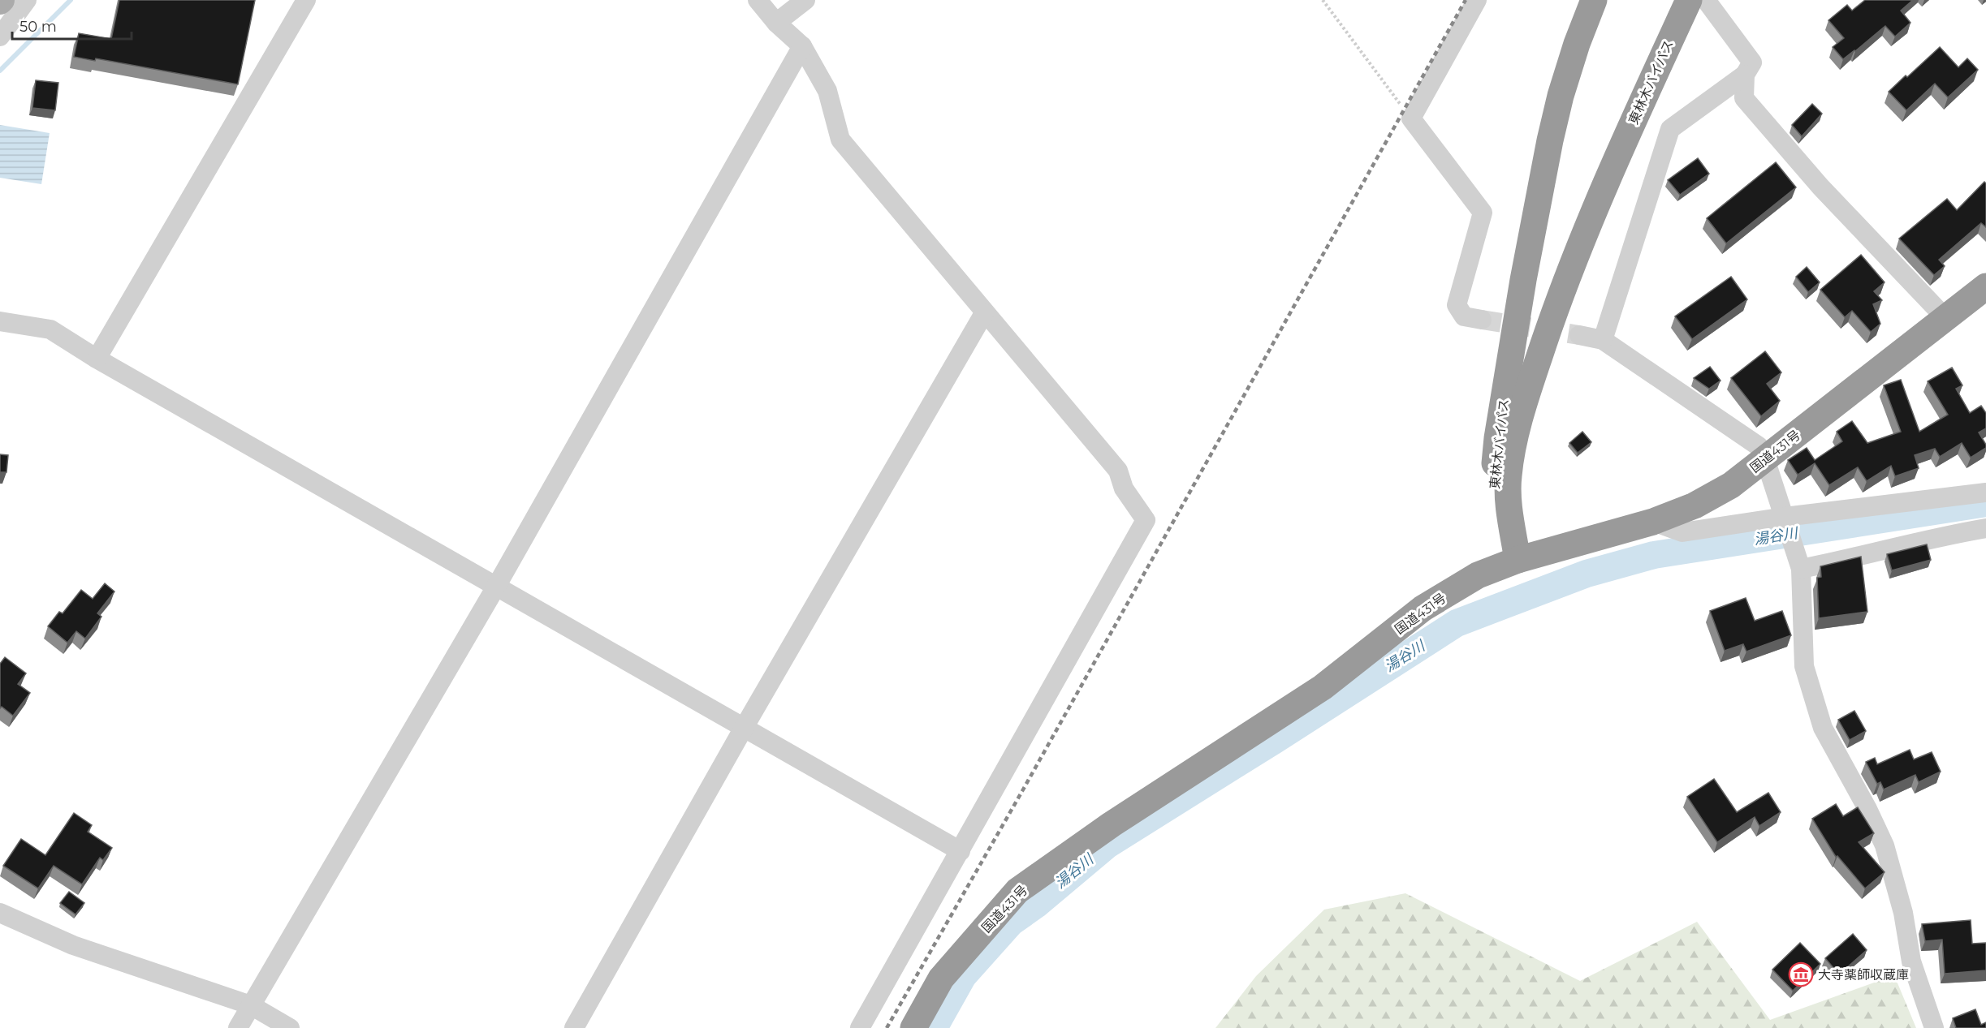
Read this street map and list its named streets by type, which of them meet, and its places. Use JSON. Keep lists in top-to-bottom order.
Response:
{
  "streets": {
    "highway": ["東林木バイパス", "国道431号"]
  },
  "crossings": [
    ["東林木バイパス", "国道431号"]
  ],
  "water": ["湯谷川"],
  "places": {
    "museum": ["大寺薬師収蔵庫"]
  },
  "scale_bar": "50 m"
}
